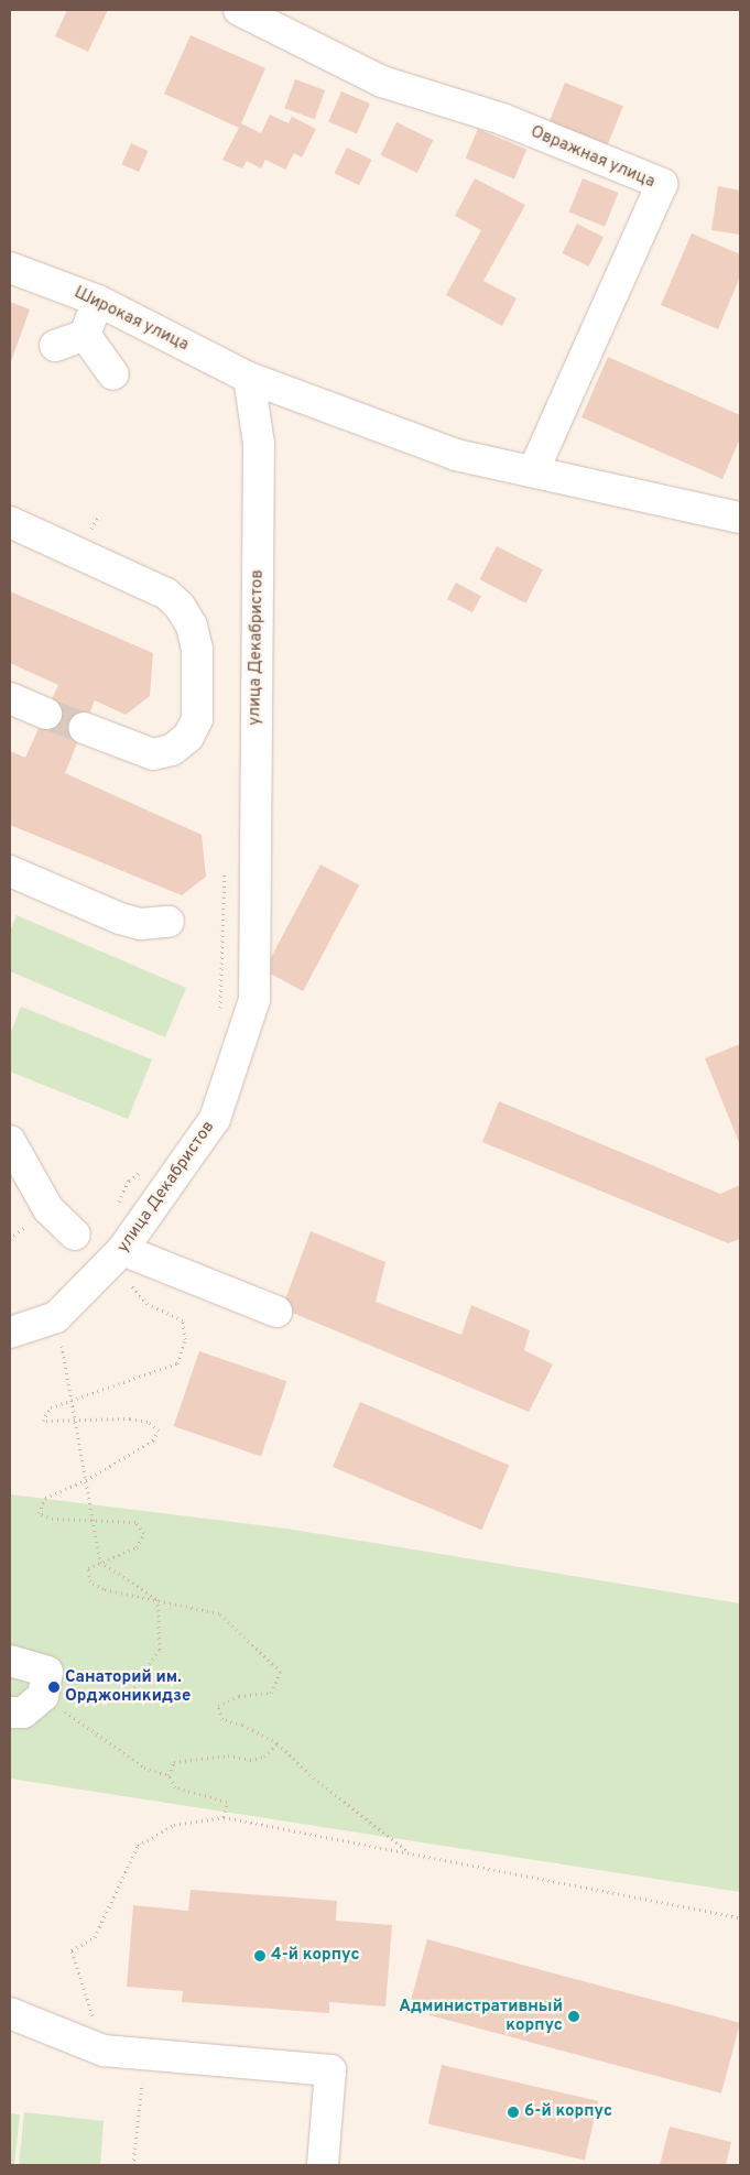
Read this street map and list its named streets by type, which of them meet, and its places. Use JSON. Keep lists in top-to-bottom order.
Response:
{
  "streets": {
    "street": ["Овражная улица", "Широкая улица", "улица Декабристов"]
  },
  "crossings": [
    ["Широкая улица", "улица Декабристов"]
  ],
  "places": [
    "Санаторий им. Орджоникидзе",
    "4-й корпус",
    "Административный корпус",
    "6-й корпус"
  ]
}
